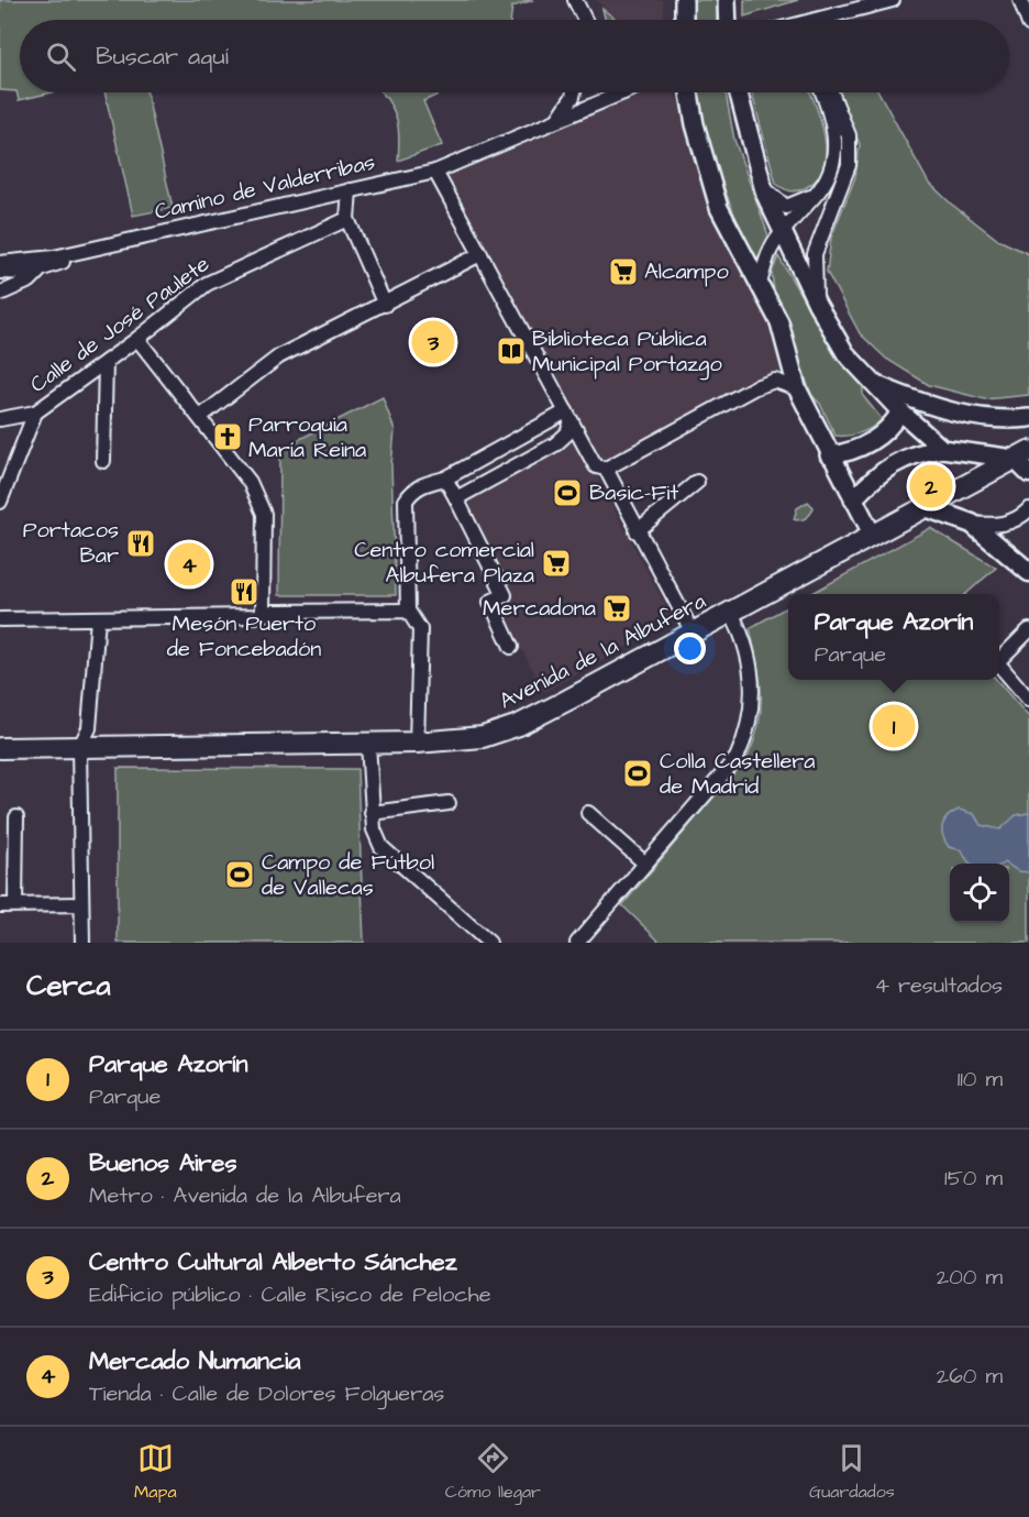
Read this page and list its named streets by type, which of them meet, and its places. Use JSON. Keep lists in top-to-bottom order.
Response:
{
  "streets": {
    "main road": ["Avenida de la Albufera"],
    "street": ["Camino de Valderribas", "Calle de José Paulete"]
  },
  "places": {
    "supermarket": ["Alcampo", "Centro comercial Albufera Plaza", "Mercadona"],
    "library": ["Biblioteca Pública Municipal Portazgo"],
    "church": ["Parroquia María Reina"],
    "sports": ["Basic-Fit", "Colla Castellera de Madrid", "Campo de Fútbol de Vallecas"],
    "restaurant": ["Portacos Bar", "Mesón Puerto de Foncebadón"]
  },
  "page": {
    "search": "Buscar aquí",
    "pins": [
      "3",
      "2",
      "4",
      "1"
    ],
    "popup": ["Parque Azorín", "Parque"],
    "heading": ["Cerca", "4 resultados"],
    "list": [
      {
        "mark": "1",
        "name": "Parque Azorín",
        "note": "Parque",
        "value": "110 m"
      },
      {
        "mark": "2",
        "name": "Buenos Aires",
        "note": "Metro · Avenida de la Albufera",
        "value": "150 m"
      },
      {
        "mark": "3",
        "name": "Centro Cultural Alberto Sánchez",
        "note": "Edificio público · Calle Risco de Peloche",
        "value": "200 m"
      },
      {
        "mark": "4",
        "name": "Mercado Numancia",
        "note": "Tienda · Calle de Dolores Folgueras",
        "value": "260 m"
      }
    ],
    "nav": ["Mapa", "Cómo llegar", "Guardados"]
  }
}
